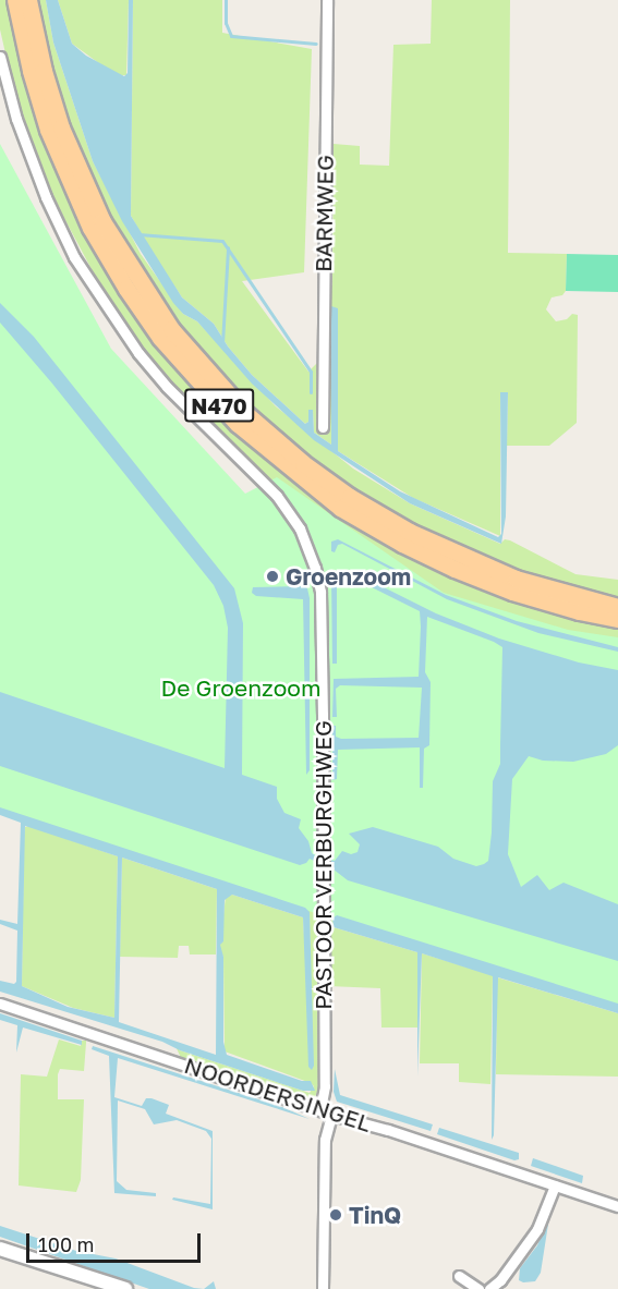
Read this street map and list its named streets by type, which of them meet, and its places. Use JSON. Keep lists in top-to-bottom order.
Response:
{
  "streets": {
    "main road": ["N470"],
    "street": ["BARMWEG", "PASTOOR VERBURGHWEG", "NOORDERSINGEL"]
  },
  "crossings": [
    ["PASTOOR VERBURGHWEG", "NOORDERSINGEL"]
  ],
  "parks": ["De Groenzoom"],
  "places": ["Groenzoom", "TinQ"],
  "scale_bar": "100 m"
}
